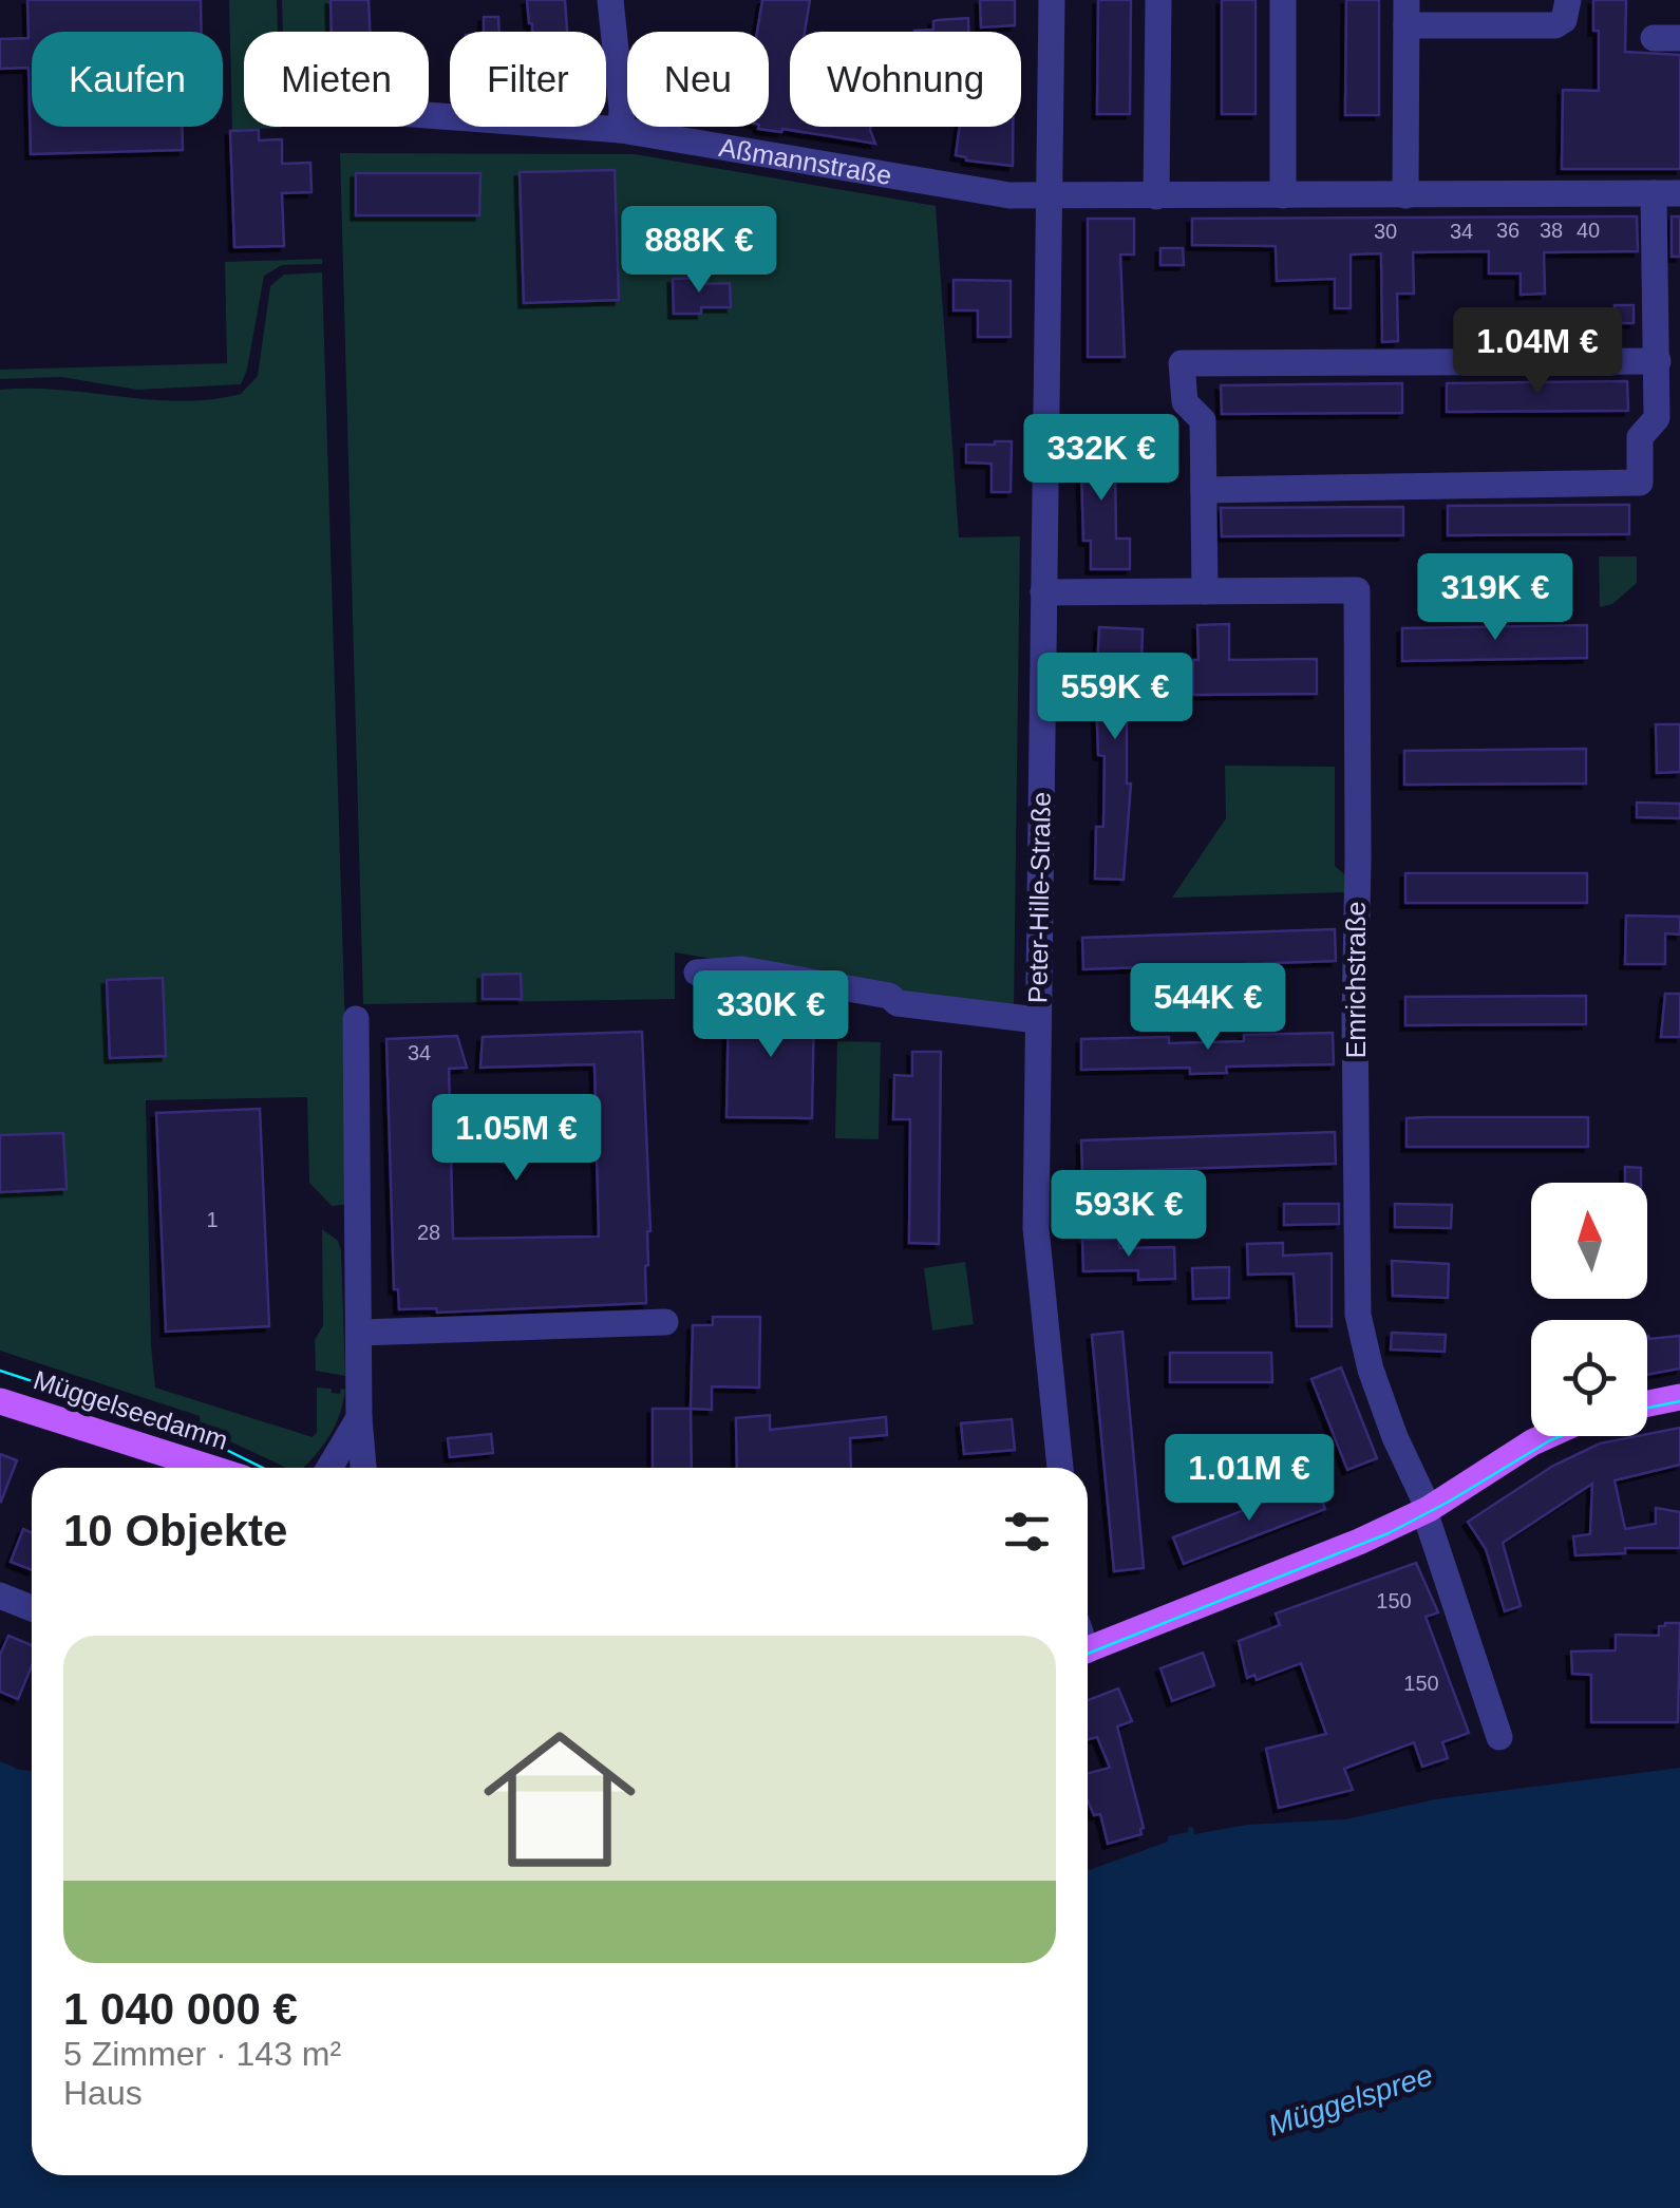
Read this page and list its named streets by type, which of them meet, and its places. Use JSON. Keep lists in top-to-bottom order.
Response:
{
  "streets": {
    "main road": ["Müggelseedamm"],
    "street": ["Aßmannstraße", "Peter-Hille-Straße", "Emrichstraße"]
  },
  "crossings": [
    ["Aßmannstraße", "Peter-Hille-Straße"],
    ["Peter-Hille-Straße", "Emrichstraße"]
  ],
  "water": ["Müggelspree"],
  "house_numbers": [
    "36",
    "38",
    "40",
    "30",
    "34",
    "34",
    "1",
    "28",
    "150",
    "150"
  ],
  "north": "top",
  "page": {
    "chip": [
      "Kaufen",
      "Mieten",
      "Filter",
      "Neu",
      "Wohnung"
    ],
    "price": [
      "888K €",
      "1.04M €",
      "332K €",
      "319K €",
      "559K €",
      "544K €",
      "330K €",
      "1.05M €",
      "593K €",
      "1.01M €"
    ],
    "heading": "10 Objekte",
    "list": [
      {
        "name": "1 040 000 €",
        "note": "5 Zimmer · 143 m² · Haus"
      }
    ]
  }
}
